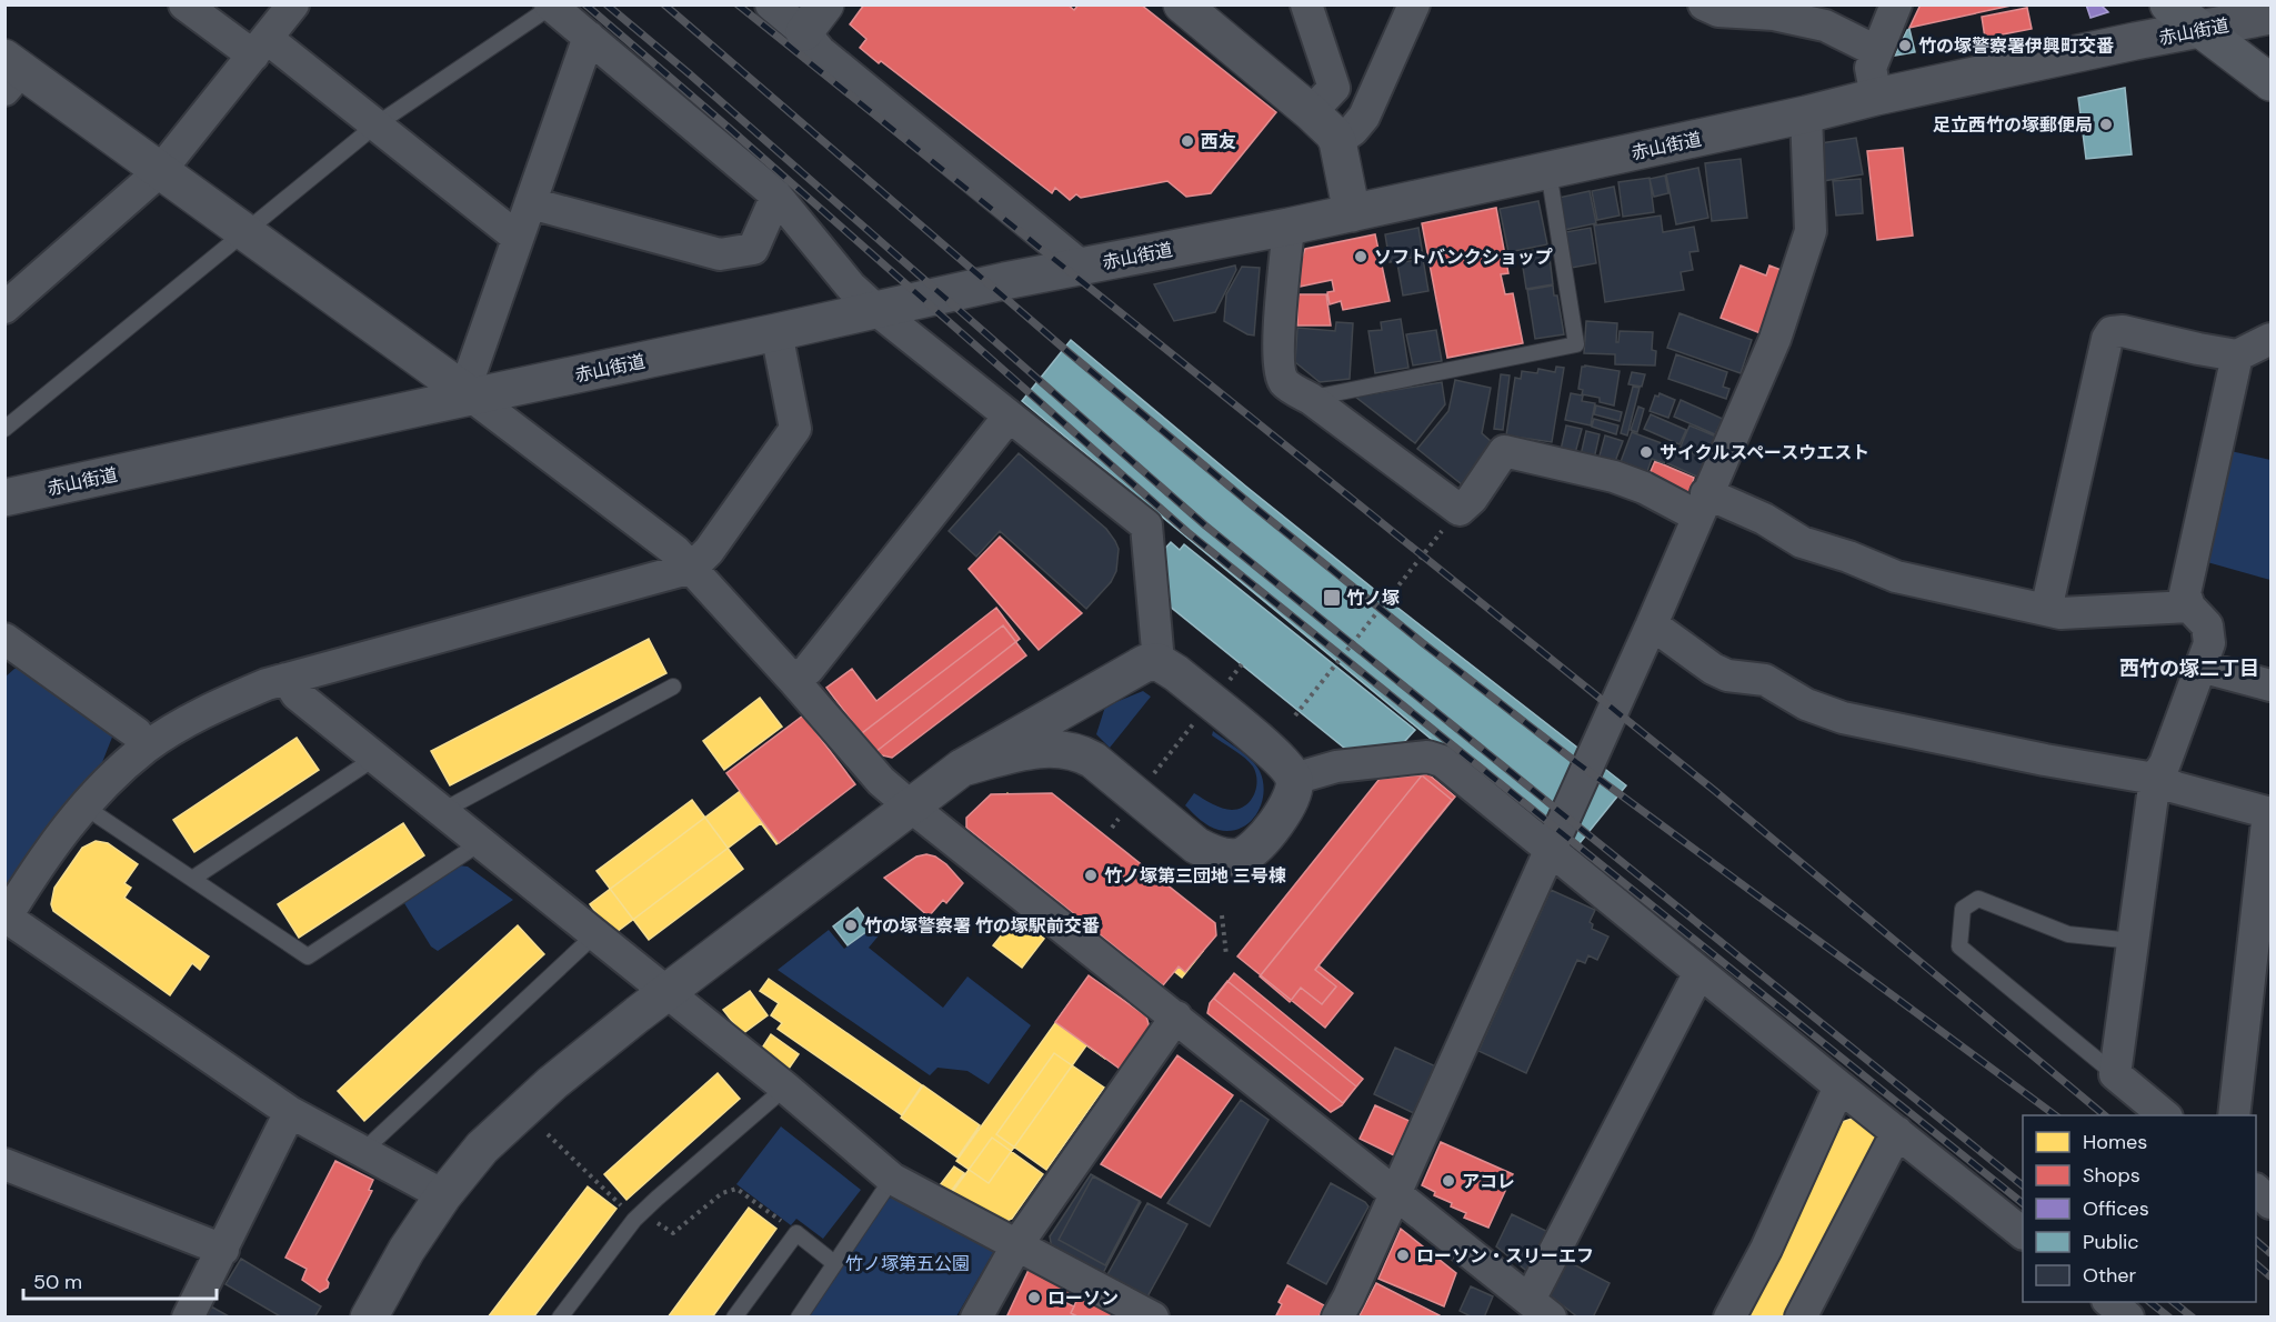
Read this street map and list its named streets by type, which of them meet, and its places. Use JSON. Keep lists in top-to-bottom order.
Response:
{
  "streets": {
    "street": ["赤山街道"]
  },
  "districts": ["西竹の塚二丁目"],
  "parks": ["竹ノ塚第五公園"],
  "places": {
    "other": [
      "竹の塚警察署伊興町交番",
      "足立西竹の塚郵便局",
      "西友",
      "ソフトバンクショップ",
      "サイクルスペースウエスト",
      "竹ノ塚第三団地 三号棟",
      "竹の塚警察署 竹の塚駅前交番",
      "アコレ",
      "ローソン・スリーエフ",
      "ローソン"
    ],
    "transit": ["竹ノ塚"]
  },
  "legend": [
    "Homes",
    "Shops",
    "Offices",
    "Public",
    "Other"
  ],
  "scale_bar": "50 m"
}
